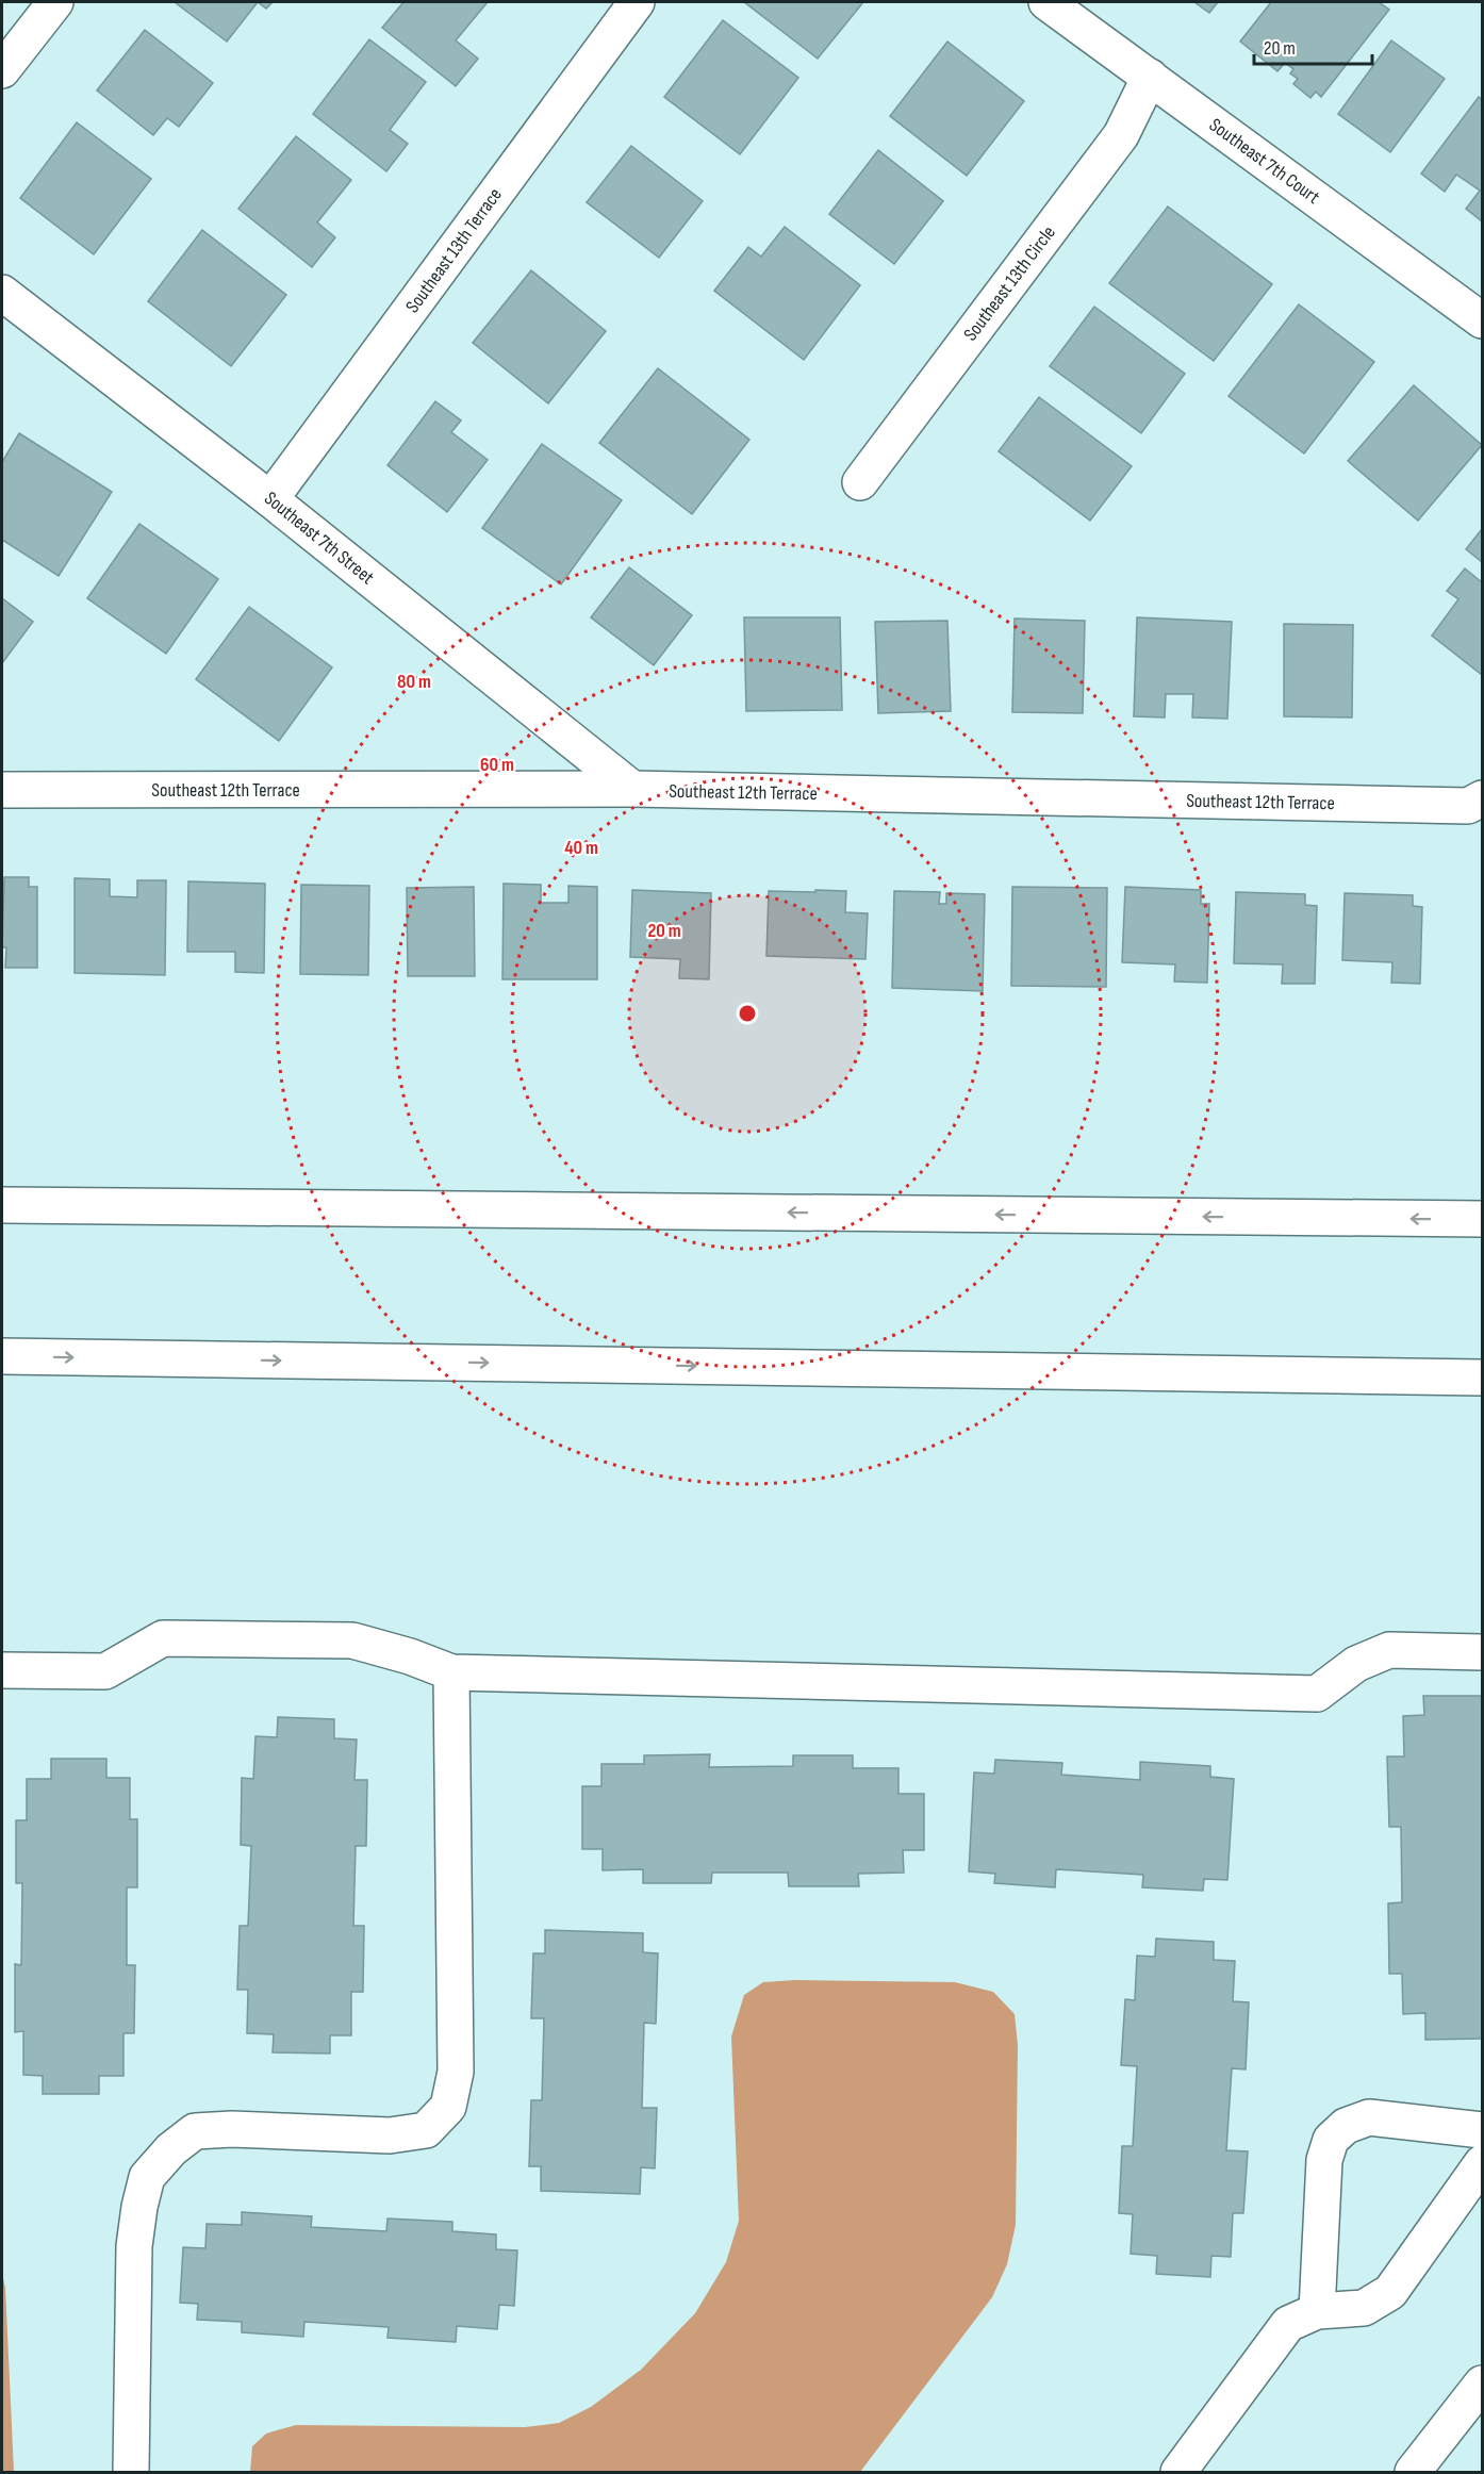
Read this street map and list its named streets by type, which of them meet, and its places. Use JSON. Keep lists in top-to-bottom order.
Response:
{
  "streets": {
    "main road": [
      "Southeast 7th Court",
      "Southeast 13th Terrace",
      "Southeast 13th Circle",
      "Southeast 7th Street",
      "Southeast 12th Terrace"
    ]
  },
  "crossings": [
    ["Southeast 7th Court", "Southeast 13th Circle"],
    ["Southeast 13th Terrace", "Southeast 7th Street"],
    ["Southeast 7th Street", "Southeast 12th Terrace"]
  ],
  "scale_bar": "20 m",
  "rings": [
    "80 m",
    "60 m",
    "40 m",
    "20 m"
  ]
}
